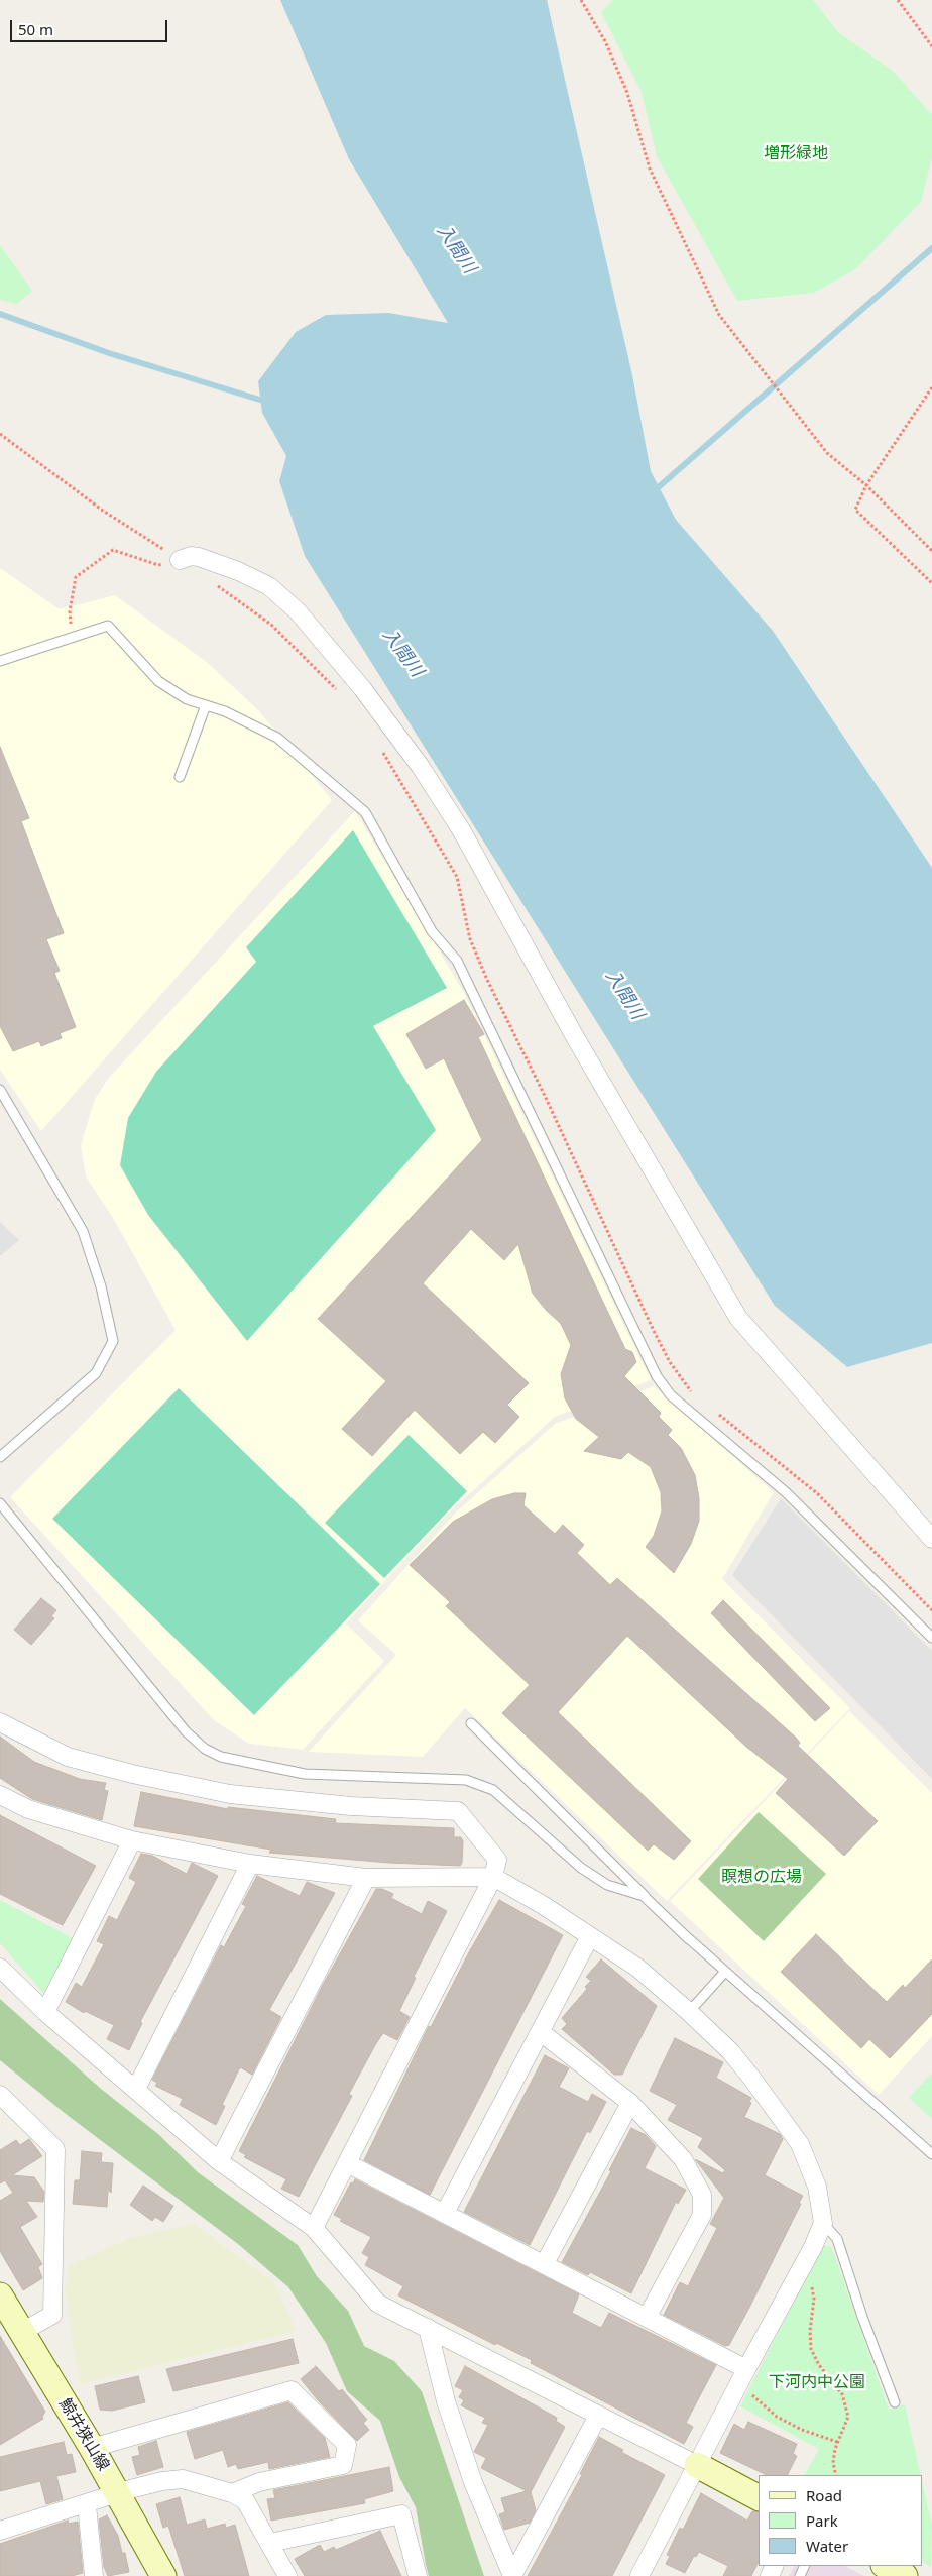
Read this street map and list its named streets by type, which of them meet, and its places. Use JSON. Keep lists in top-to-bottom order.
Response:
{
  "streets": {
    "main road": ["鯨井狭山線"]
  },
  "water": ["入間川"],
  "parks": ["増形緑地", "瞑想の広場", "下河内中公園"],
  "legend": ["Road", "Park", "Water"],
  "scale_bar": "50 m"
}
